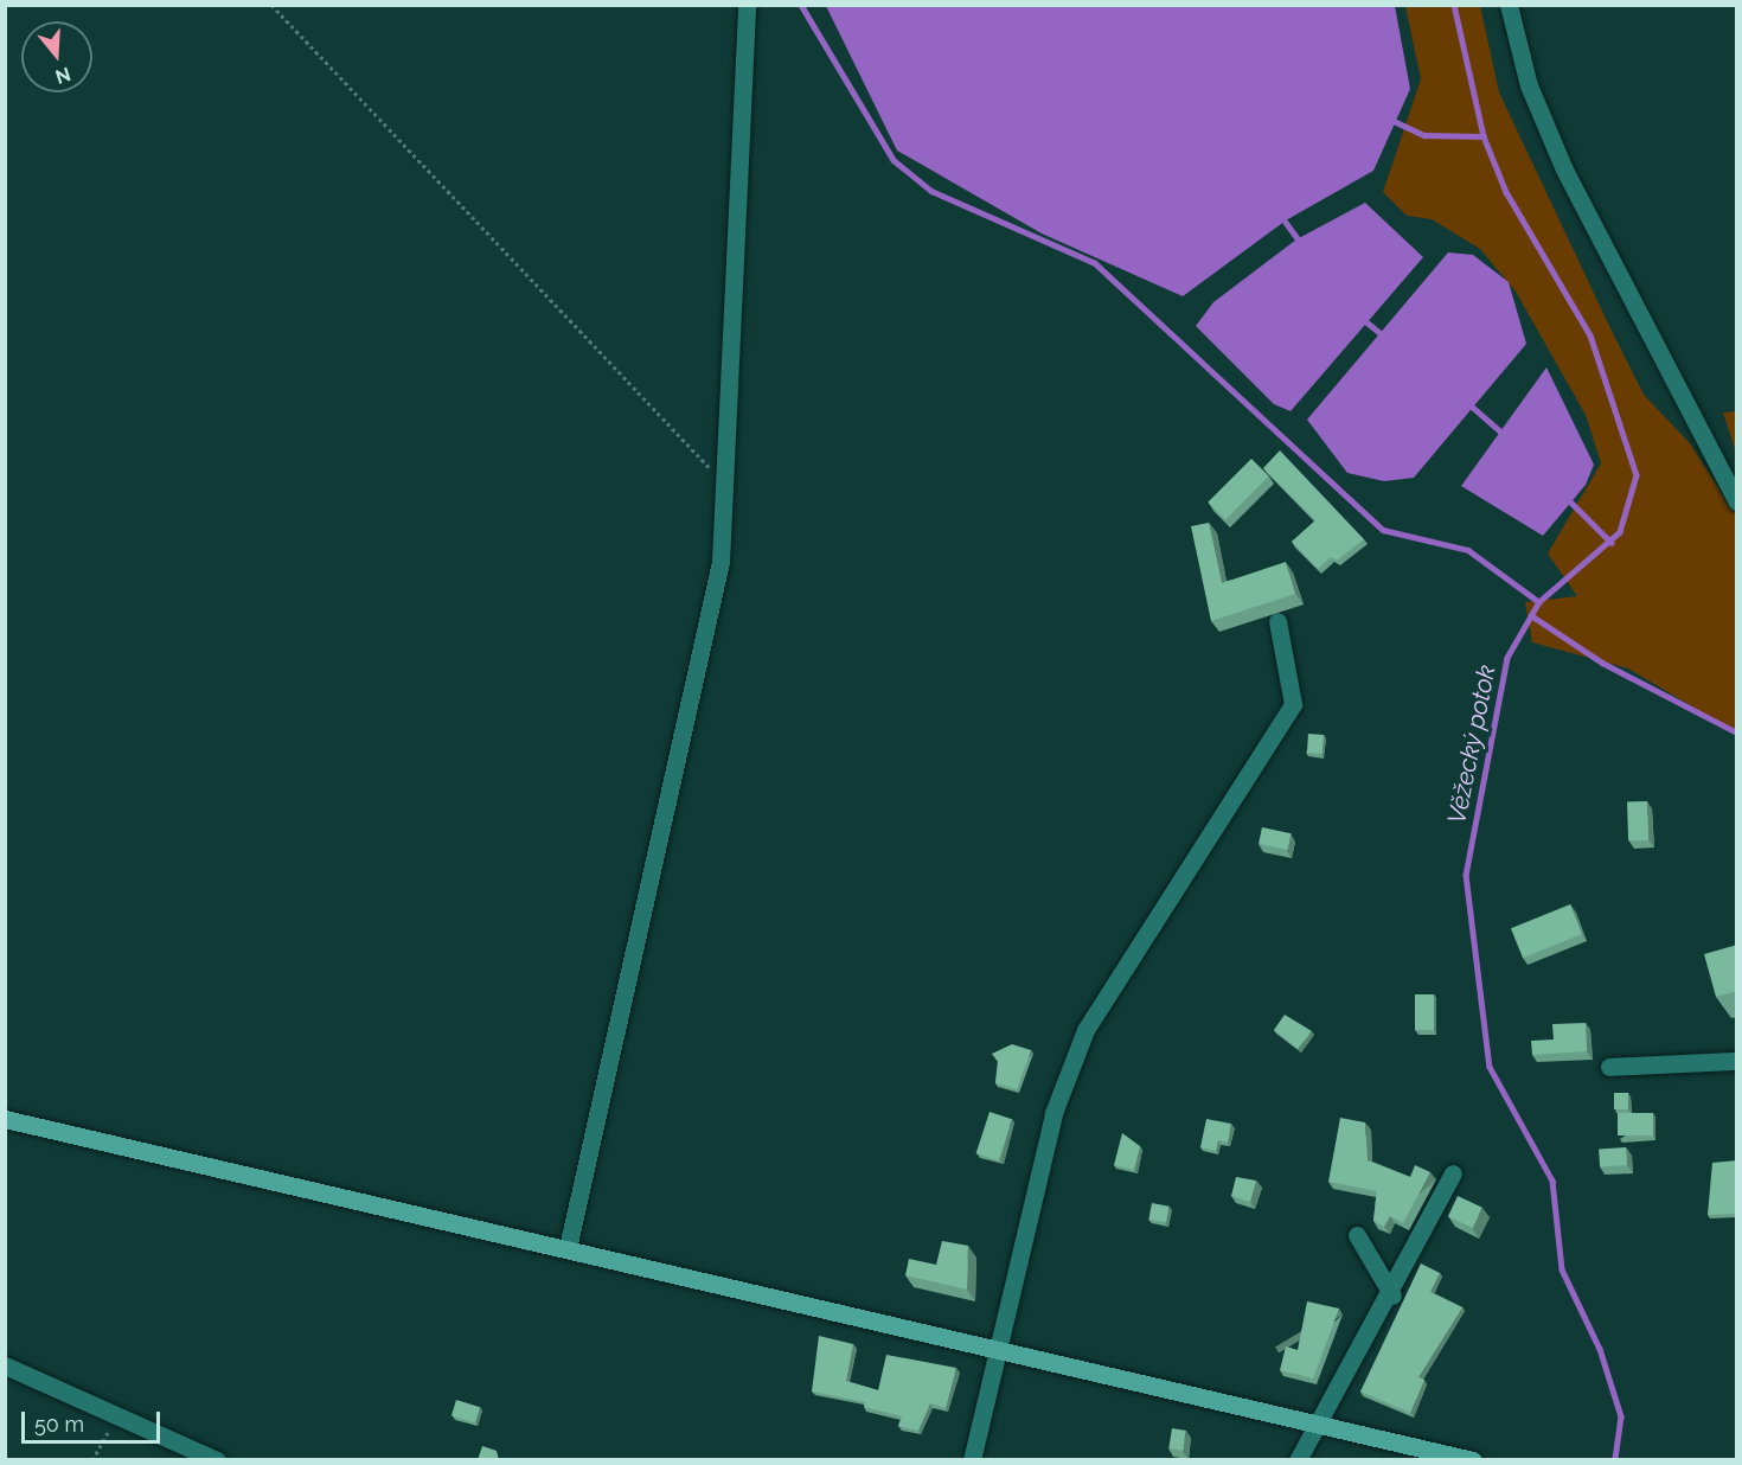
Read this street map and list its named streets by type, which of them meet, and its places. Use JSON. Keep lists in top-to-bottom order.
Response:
{
  "water": ["Věžecký potok"],
  "scale_bar": "50 m",
  "north": "bottom"
}
